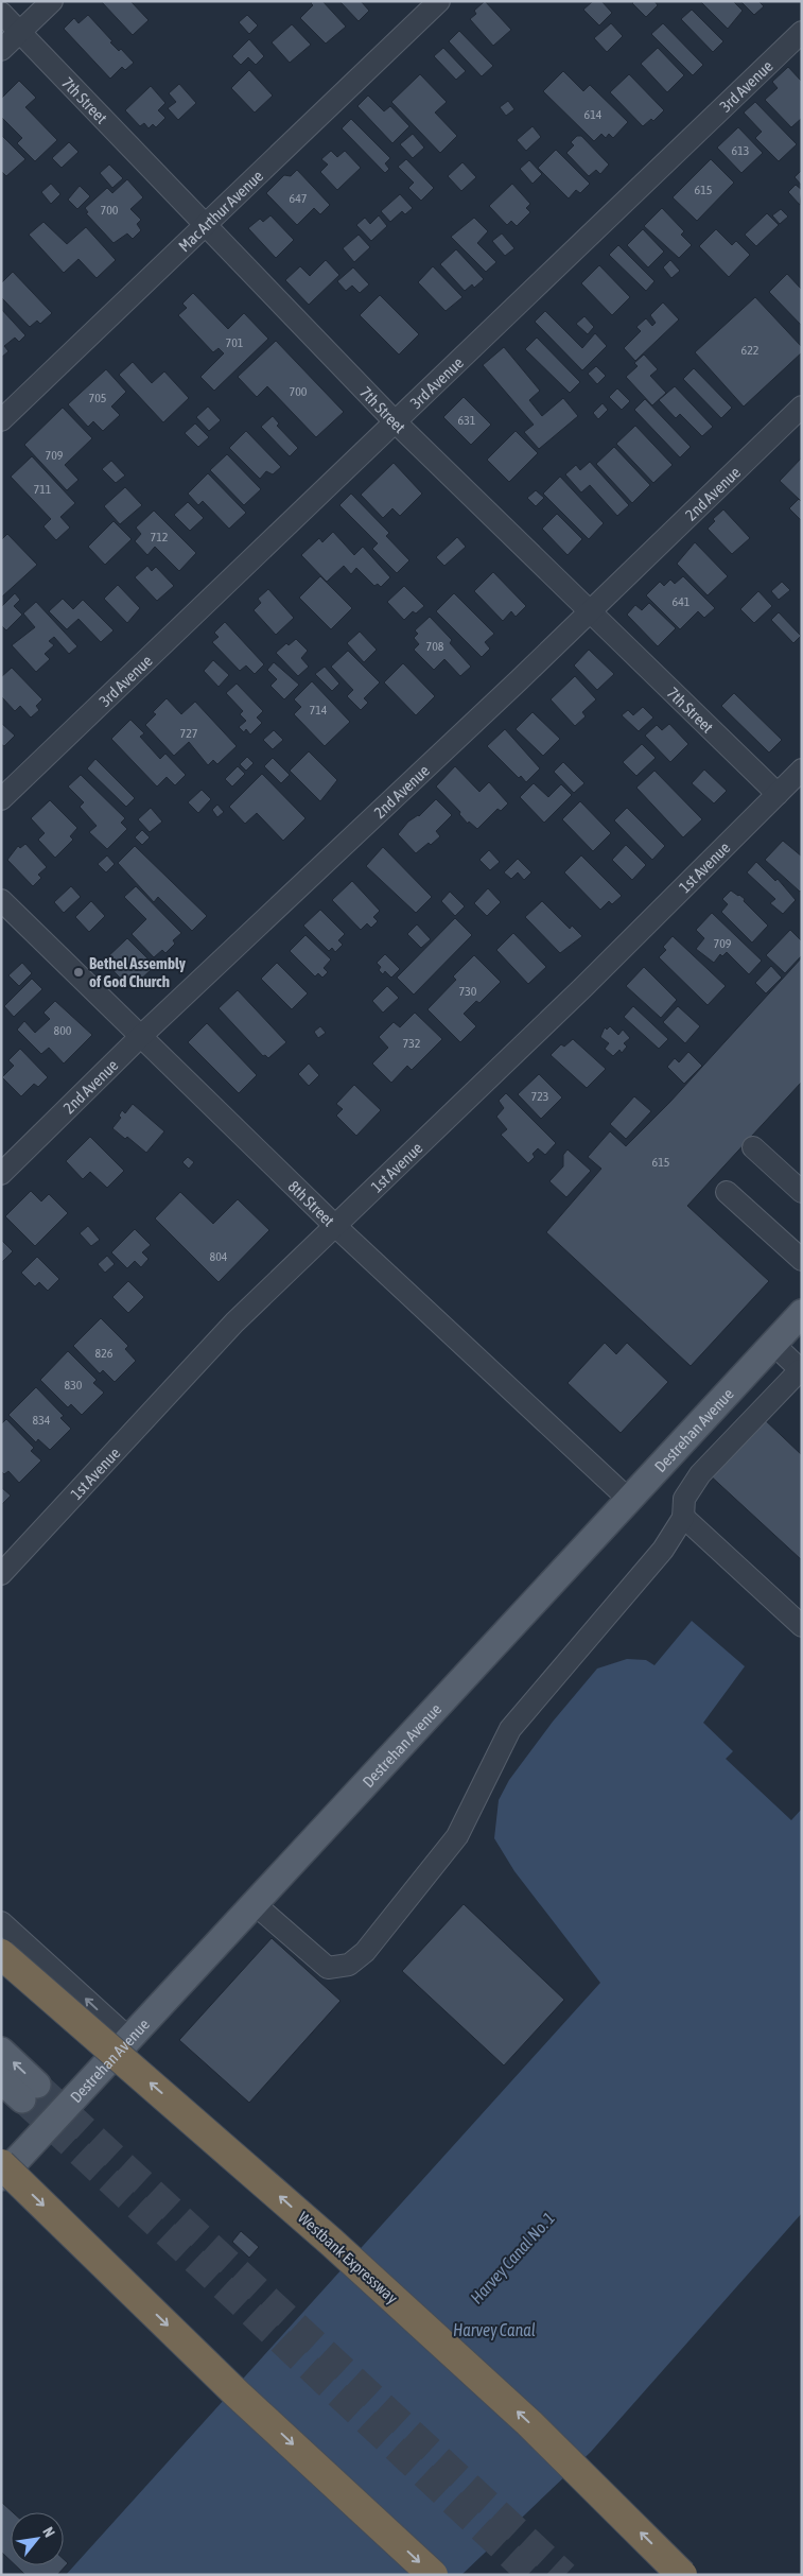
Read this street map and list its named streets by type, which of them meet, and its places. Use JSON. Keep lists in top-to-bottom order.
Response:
{
  "streets": {
    "highway": ["Westbank Expressway"],
    "main road": ["Destrehan Avenue"],
    "street": [
      "3rd Avenue",
      "7th Street",
      "Mac Arthur Avenue",
      "2nd Avenue",
      "1st Avenue",
      "8th Street"
    ]
  },
  "crossings": [
    ["3rd Avenue", "7th Street"],
    ["7th Street", "Mac Arthur Avenue"],
    ["7th Street", "2nd Avenue"],
    ["7th Street", "1st Avenue"],
    ["2nd Avenue", "8th Street"],
    ["1st Avenue", "8th Street"],
    ["8th Street", "Destrehan Avenue"]
  ],
  "water": ["Harvey Canal No. 1", "Harvey Canal"],
  "places": ["Bethel Assembly of God Church"],
  "house_numbers": [
    "614",
    "613",
    "615",
    "647",
    "700",
    "701",
    "622",
    "700",
    "705",
    "631",
    "709",
    "711",
    "712",
    "641",
    "708",
    "714",
    "727",
    "709",
    "730",
    "800",
    "732",
    "723",
    "615",
    "804",
    "826",
    "830",
    "834"
  ],
  "north": "top right"
}
